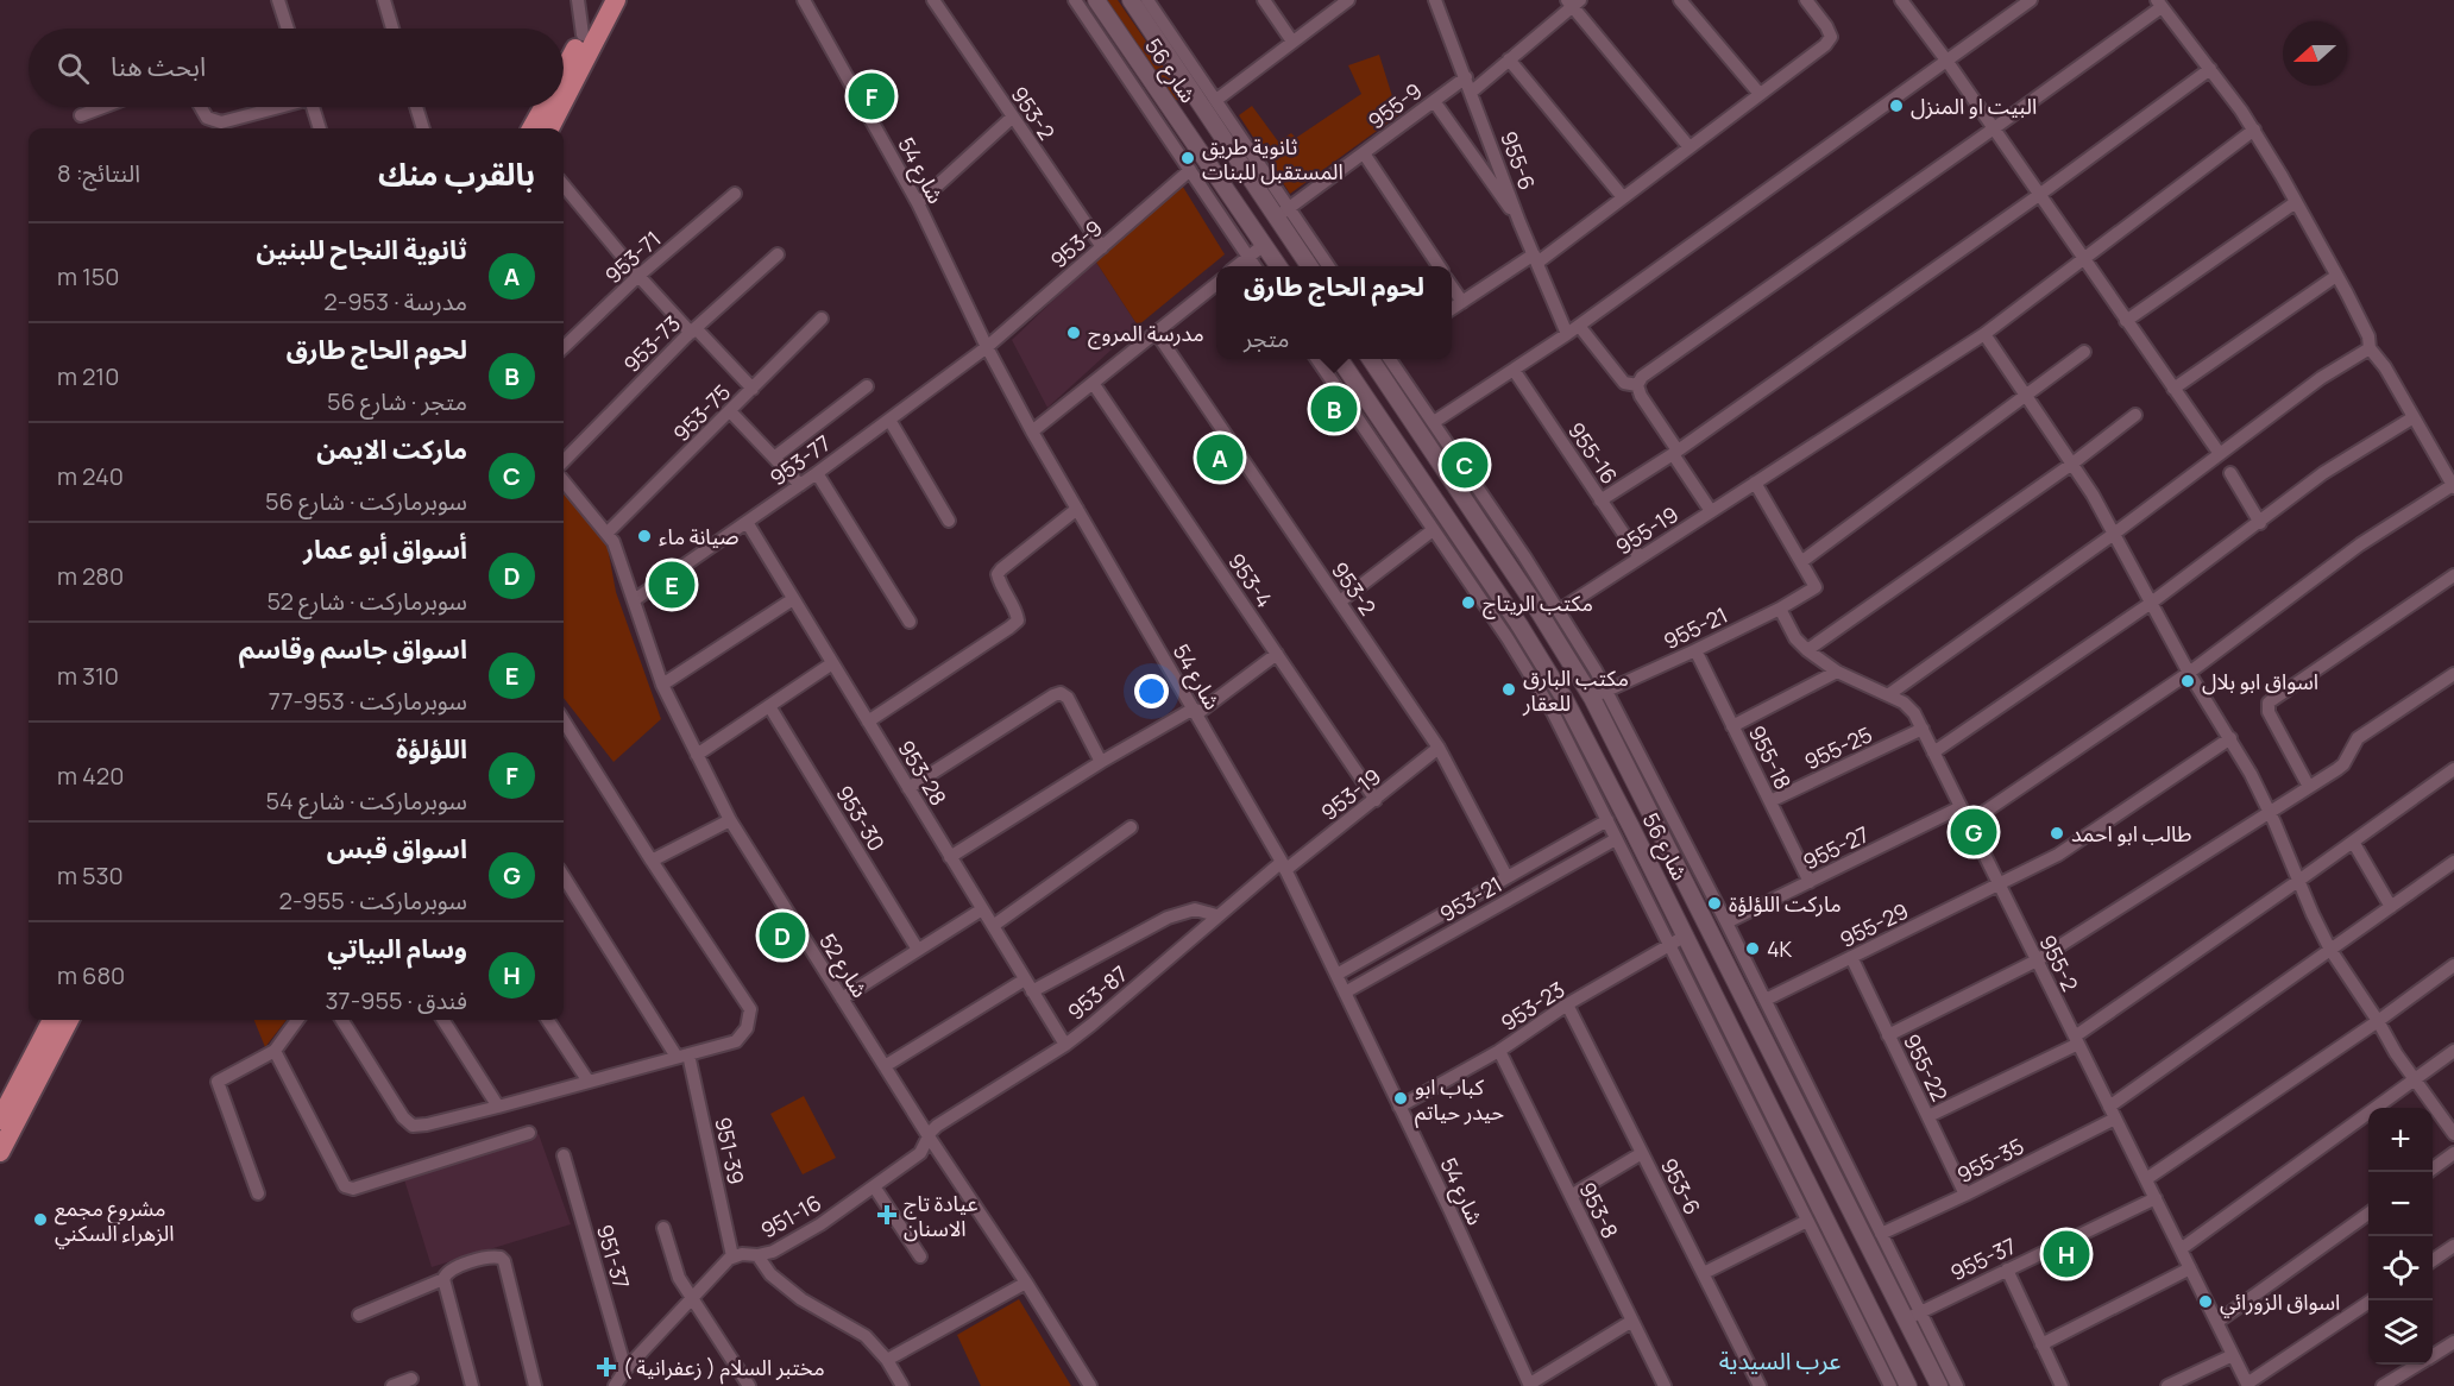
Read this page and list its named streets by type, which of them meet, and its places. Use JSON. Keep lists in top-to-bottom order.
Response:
{
  "streets": {
    "street": [
      "شارع 56",
      "955-9",
      "953-2",
      "955-6",
      "شارع 54",
      "953-9",
      "953-71",
      "953-73",
      "953-75",
      "955-16",
      "953-77",
      "955-19",
      "953-4",
      "955-21",
      "955-25",
      "955-18",
      "953-28",
      "953-19",
      "953-30",
      "955-27",
      "953-21",
      "955-29",
      "955-2",
      "شارع 52",
      "953-87",
      "953-23",
      "955-22",
      "951-39",
      "955-35",
      "953-6",
      "953-8",
      "951-16",
      "951-37",
      "955-37"
    ]
  },
  "crossings": [
    ["شارع 56", "955-9"],
    ["شارع 56", "955-21"],
    ["شارع 56", "953-23"],
    ["شارع 56", "955-37"],
    ["955-9", "955-6"],
    ["953-2", "953-9"],
    ["953-2", "953-19"],
    ["953-2", "953-21"],
    ["شارع 54", "953-9"],
    ["شارع 54", "953-77"],
    ["شارع 54", "953-19"],
    ["شارع 54", "953-21"],
    ["شارع 54", "953-87"],
    ["شارع 54", "953-23"],
    ["953-9", "953-77"],
    ["953-75", "شارع 52"],
    ["955-16", "955-19"],
    ["953-77", "953-28"],
    ["953-77", "شارع 52"],
    ["953-4", "953-19"],
    ["955-21", "955-18"],
    ["955-21", "955-2"],
    ["955-25", "955-18"],
    ["955-25", "955-2"],
    ["955-18", "955-27"],
    ["953-28", "953-87"],
    ["953-19", "953-87"],
    ["955-27", "955-2"],
    ["955-29", "955-2"],
    ["955-29", "955-22"],
    ["955-2", "955-35"],
    ["955-2", "955-37"],
    ["شارع 52", "953-87"],
    ["شارع 52", "951-16"],
    ["953-87", "951-16"],
    ["953-23", "953-6"],
    ["953-23", "953-8"],
    ["955-22", "955-35"],
    ["951-39", "951-16"]
  ],
  "districts": ["عرب السيدية"],
  "places": {
    "other": [
      "البيت او المنزل",
      "ثانوية طريق المستقبل للبنات",
      "مدرسة المروج",
      "صيانة ماء",
      "مكتب الريتاج",
      "اسواق ابو بلال",
      "مكتب البارق للعقار",
      "طالب ابو احمد",
      "ماركت اللؤلؤة",
      "4K",
      "كباب ابو حيدر حياتم",
      "مشروع مجمع الزهراء السكني",
      "اسواق الزورائي"
    ],
    "health": ["عيادة تاج الاسنان", "مختبر السلام ( زعفرانية )"]
  },
  "north": "left",
  "page": {
    "search": "ابحث هنا",
    "pins": [
      "F",
      "B",
      "A",
      "C",
      "E",
      "G",
      "D",
      "H"
    ],
    "heading": ["بالقرب منك", "النتائج: 8"],
    "list": [
      {
        "mark": "A",
        "name": "ثانوية النجاح للبنين",
        "note": "مدرسة · 953-2",
        "value": "150 m"
      },
      {
        "mark": "B",
        "name": "لحوم الحاج طارق",
        "note": "متجر · شارع 56",
        "value": "210 m"
      },
      {
        "mark": "C",
        "name": "ماركت الايمن",
        "note": "سوبرماركت · شارع 56",
        "value": "240 m"
      },
      {
        "mark": "D",
        "name": "أسواق أبو عمار",
        "note": "سوبرماركت · شارع 52",
        "value": "280 m"
      },
      {
        "mark": "E",
        "name": "اسواق جاسم وقاسم",
        "note": "سوبرماركت · 953-77",
        "value": "310 m"
      },
      {
        "mark": "F",
        "name": "اللؤلؤة",
        "note": "سوبرماركت · شارع 54",
        "value": "420 m"
      },
      {
        "mark": "G",
        "name": "اسواق قبس",
        "note": "سوبرماركت · 955-2",
        "value": "530 m"
      },
      {
        "mark": "H",
        "name": "وسام البياتي",
        "note": "فندق · 955-37",
        "value": "680 m"
      }
    ],
    "popup": ["لحوم الحاج طارق", "متجر"],
    "map_buttons": ["+", "−"]
  }
}
